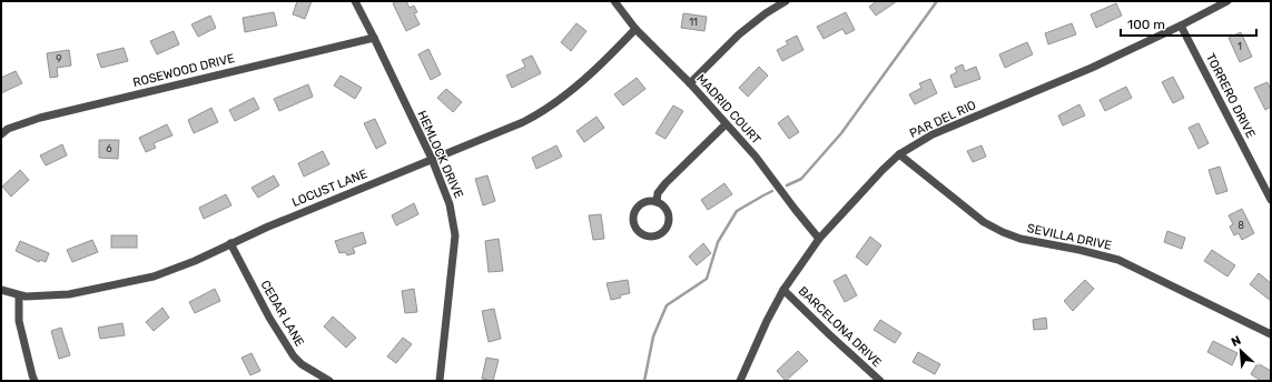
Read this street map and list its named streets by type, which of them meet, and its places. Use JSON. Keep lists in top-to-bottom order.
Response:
{
  "streets": {
    "street": [
      "ROSEWOOD DRIVE",
      "TORRERO DRIVE",
      "MADRID COURT",
      "PAR DEL RIO",
      "HEMLOCK DRIVE",
      "LOCUST LANE",
      "SEVILLA DRIVE",
      "CEDAR LANE",
      "BARCELONA DRIVE"
    ]
  },
  "crossings": [
    ["ROSEWOOD DRIVE", "HEMLOCK DRIVE"],
    ["TORRERO DRIVE", "PAR DEL RIO"],
    ["MADRID COURT", "PAR DEL RIO"],
    ["MADRID COURT", "LOCUST LANE"],
    ["PAR DEL RIO", "SEVILLA DRIVE"],
    ["PAR DEL RIO", "BARCELONA DRIVE"],
    ["HEMLOCK DRIVE", "LOCUST LANE"],
    ["LOCUST LANE", "CEDAR LANE"]
  ],
  "house_numbers": [
    "11",
    "1",
    "9",
    "6",
    "8"
  ],
  "scale_bar": "100 m",
  "north": "top left"
}
